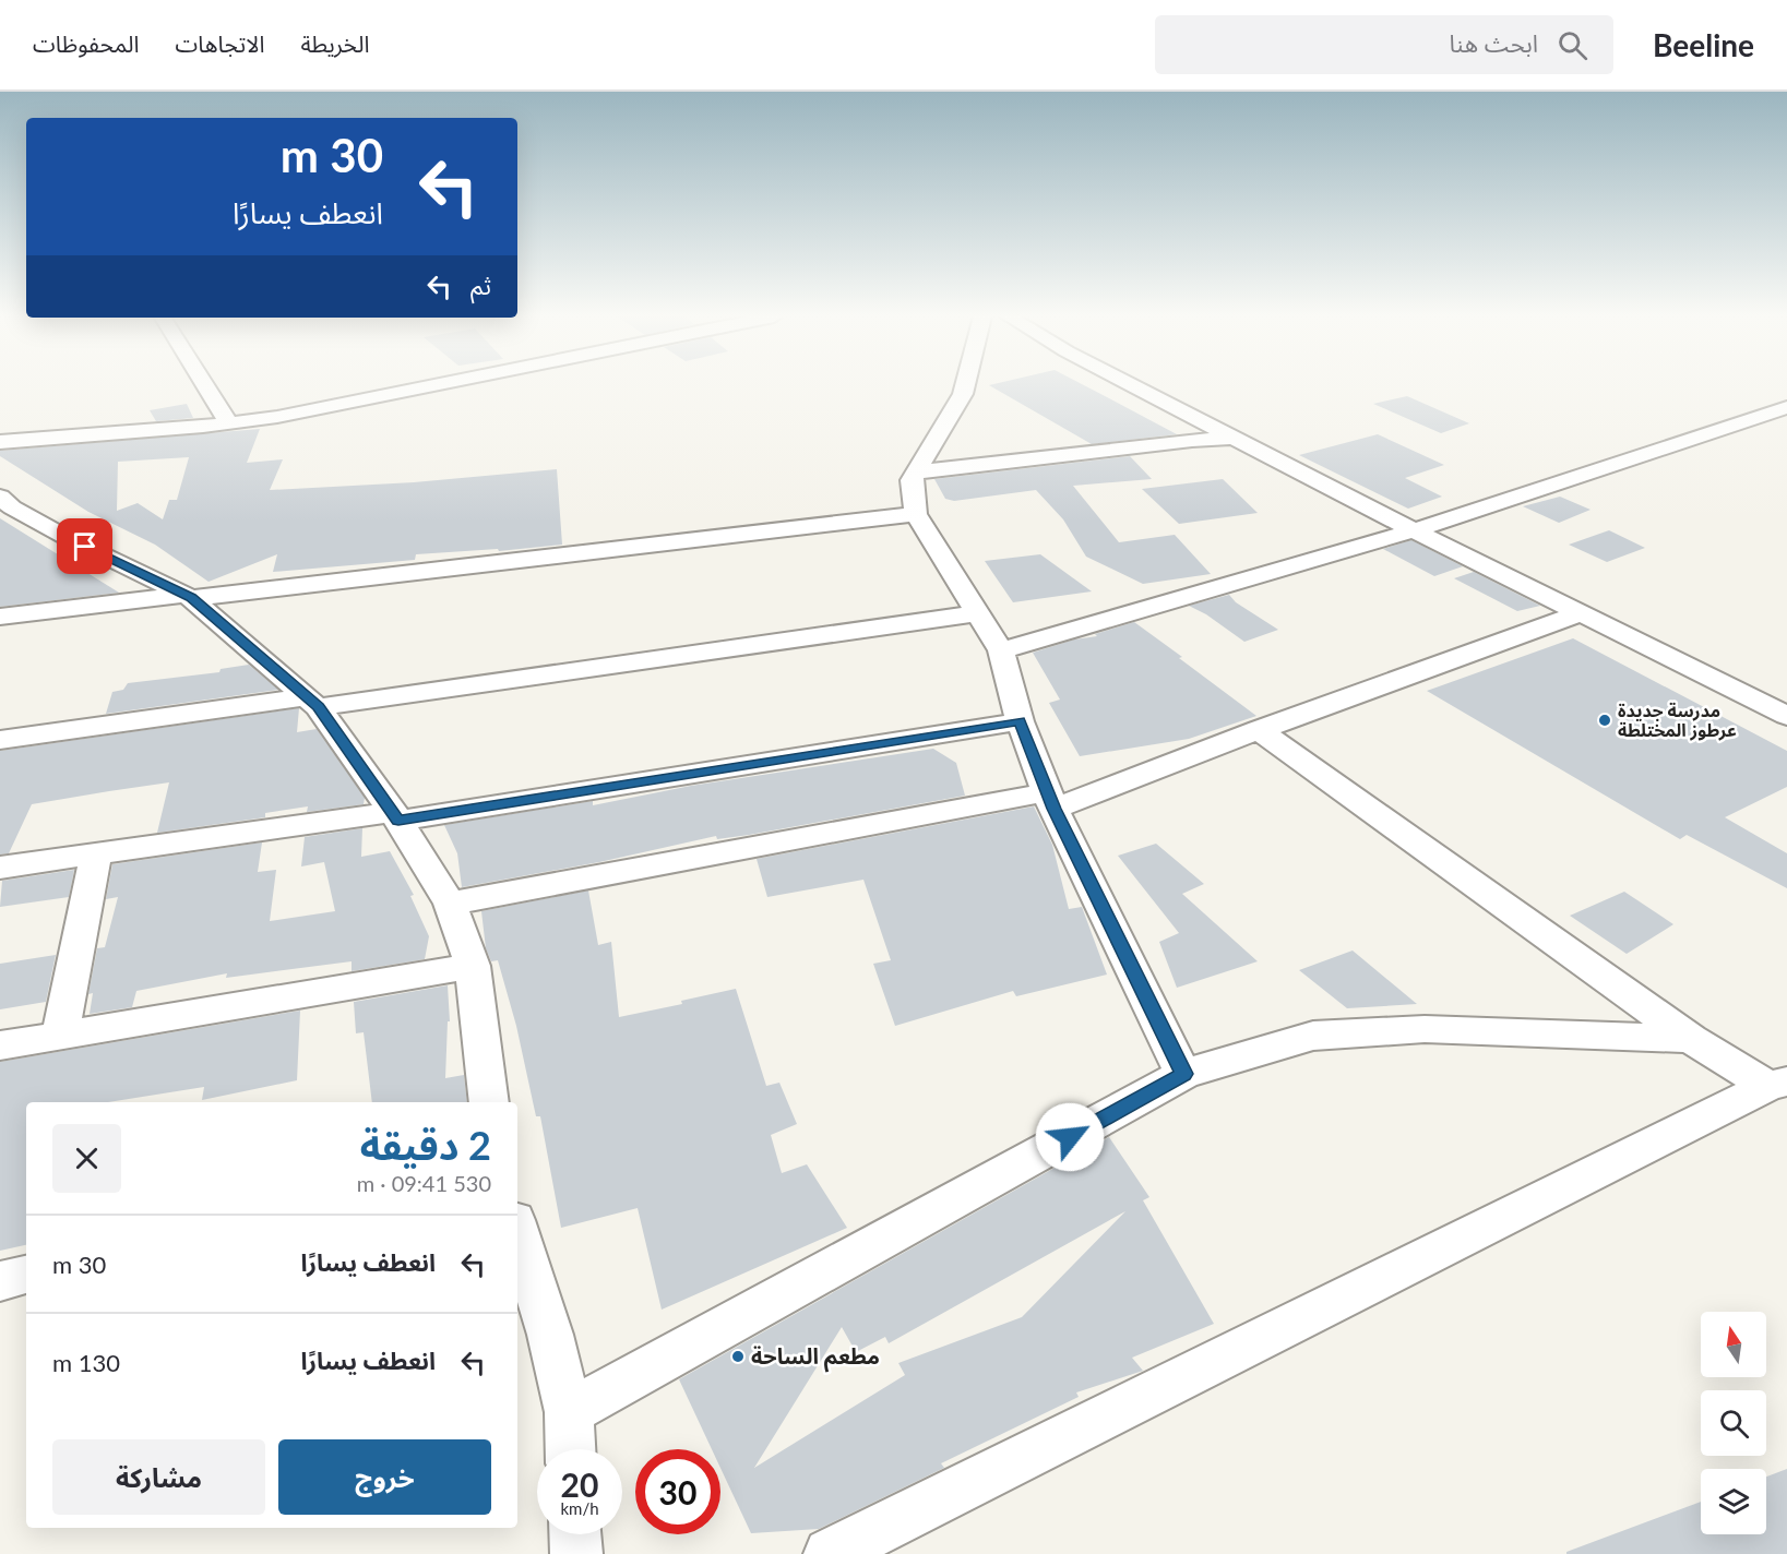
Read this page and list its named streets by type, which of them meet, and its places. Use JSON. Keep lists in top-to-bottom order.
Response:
{
  "places": ["مدرسة جديدة عرطوز المختلطة", "مطعم الساحة"],
  "north": "top",
  "page": {
    "header": "Beeline",
    "search": "ابحث هنا",
    "nav": ["الخريطة", "الاتجاهات", "المحفوظات"],
    "turn": ["30 m", "انعطف يسارًا"],
    "then": "ثم",
    "heading": ["2 دقيقة", "530 m · 09:41"],
    "list": [
      {
        "name": "انعطف يسارًا",
        "value": "30 m"
      },
      {
        "name": "انعطف يسارًا",
        "value": "130 m"
      }
    ],
    "buttons": ["خروج", "مشاركة"],
    "speed": "20 km/h",
    "limit": "30"
  }
}
